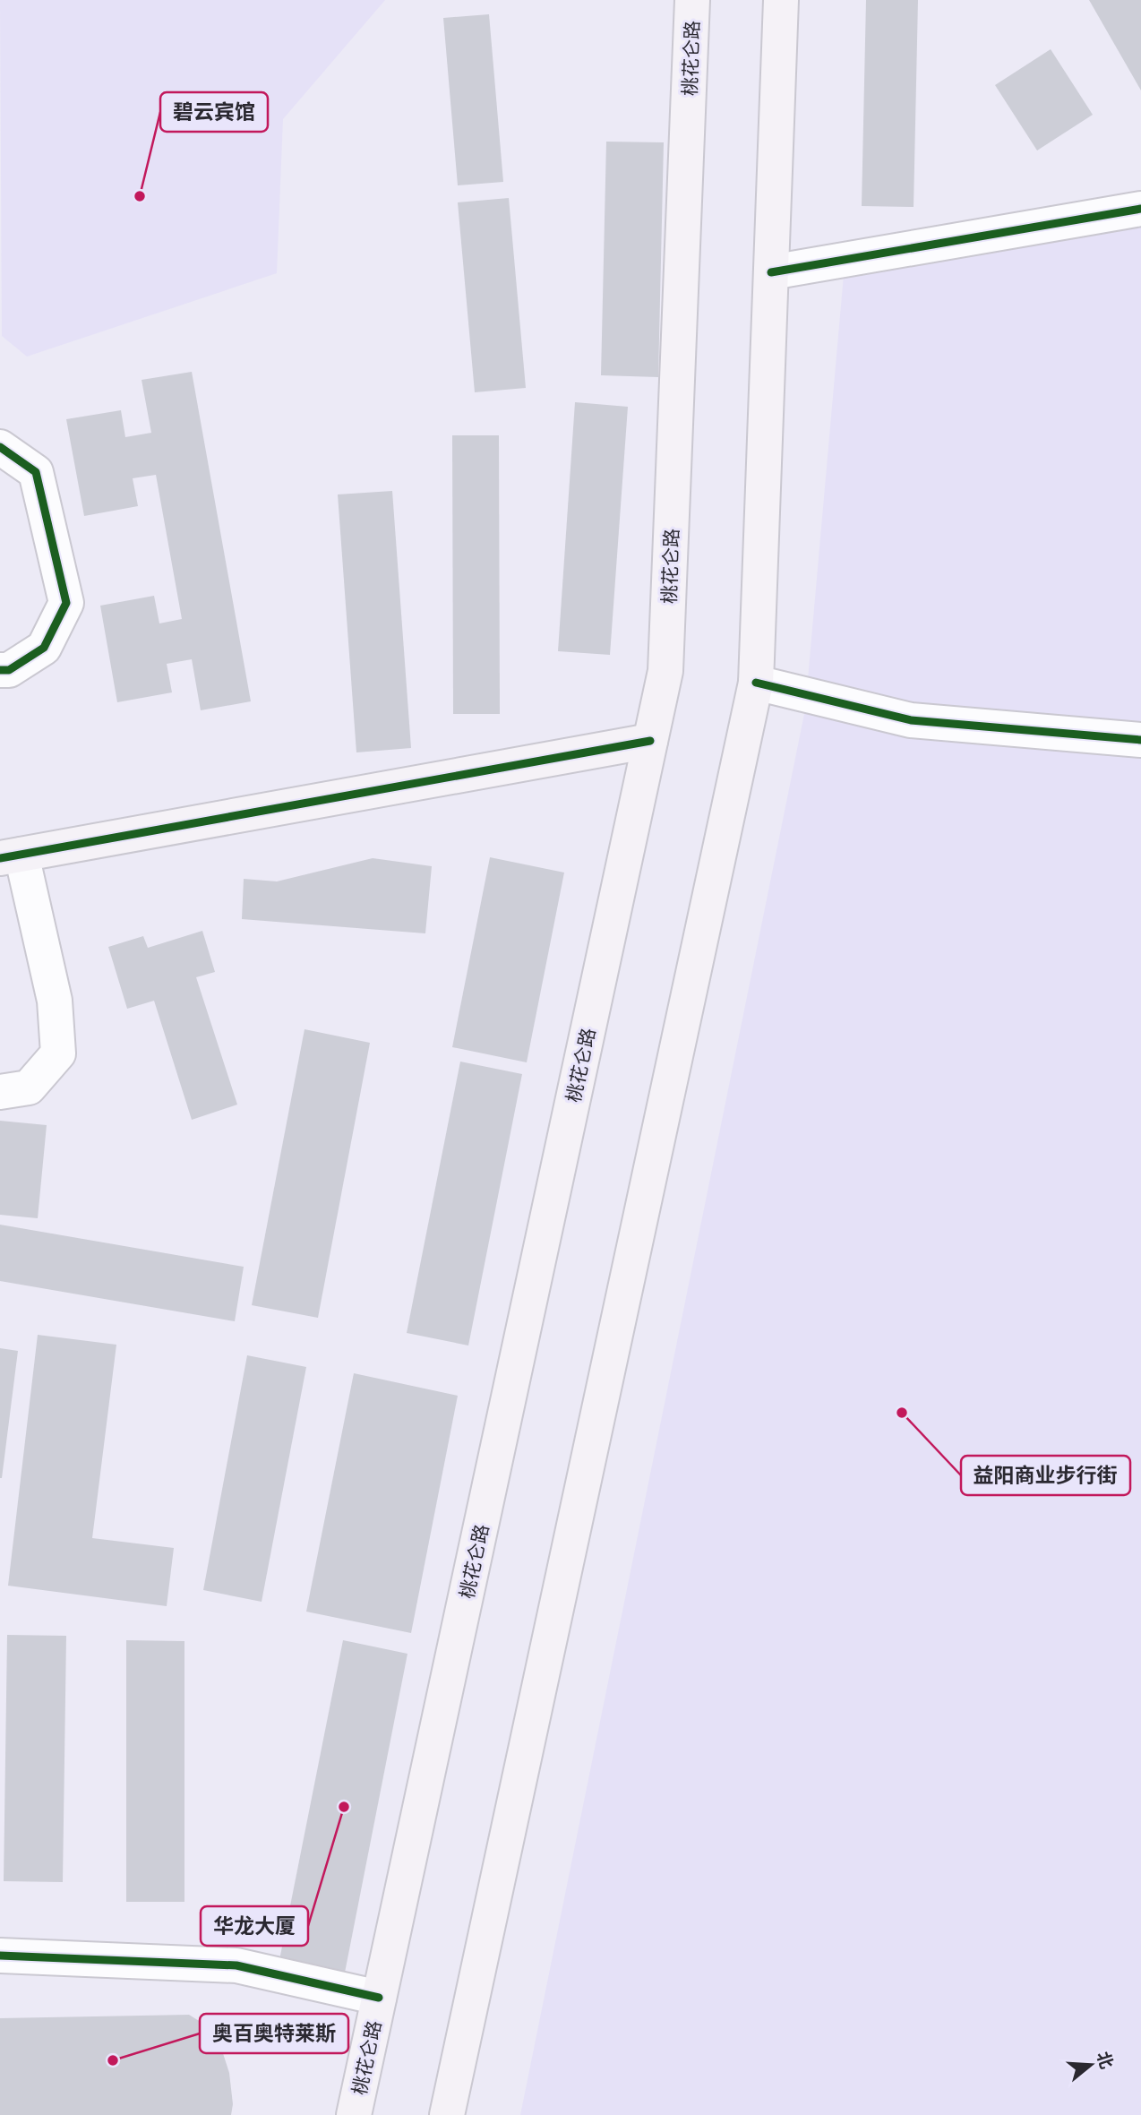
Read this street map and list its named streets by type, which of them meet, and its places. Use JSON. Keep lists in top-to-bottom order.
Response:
{
  "streets": {
    "main road": ["桃花仑路"]
  },
  "places": [
    "碧云宾馆",
    "益阳商业步行街",
    "华龙大厦",
    "奥百奥特莱斯"
  ],
  "north": "right"
}
